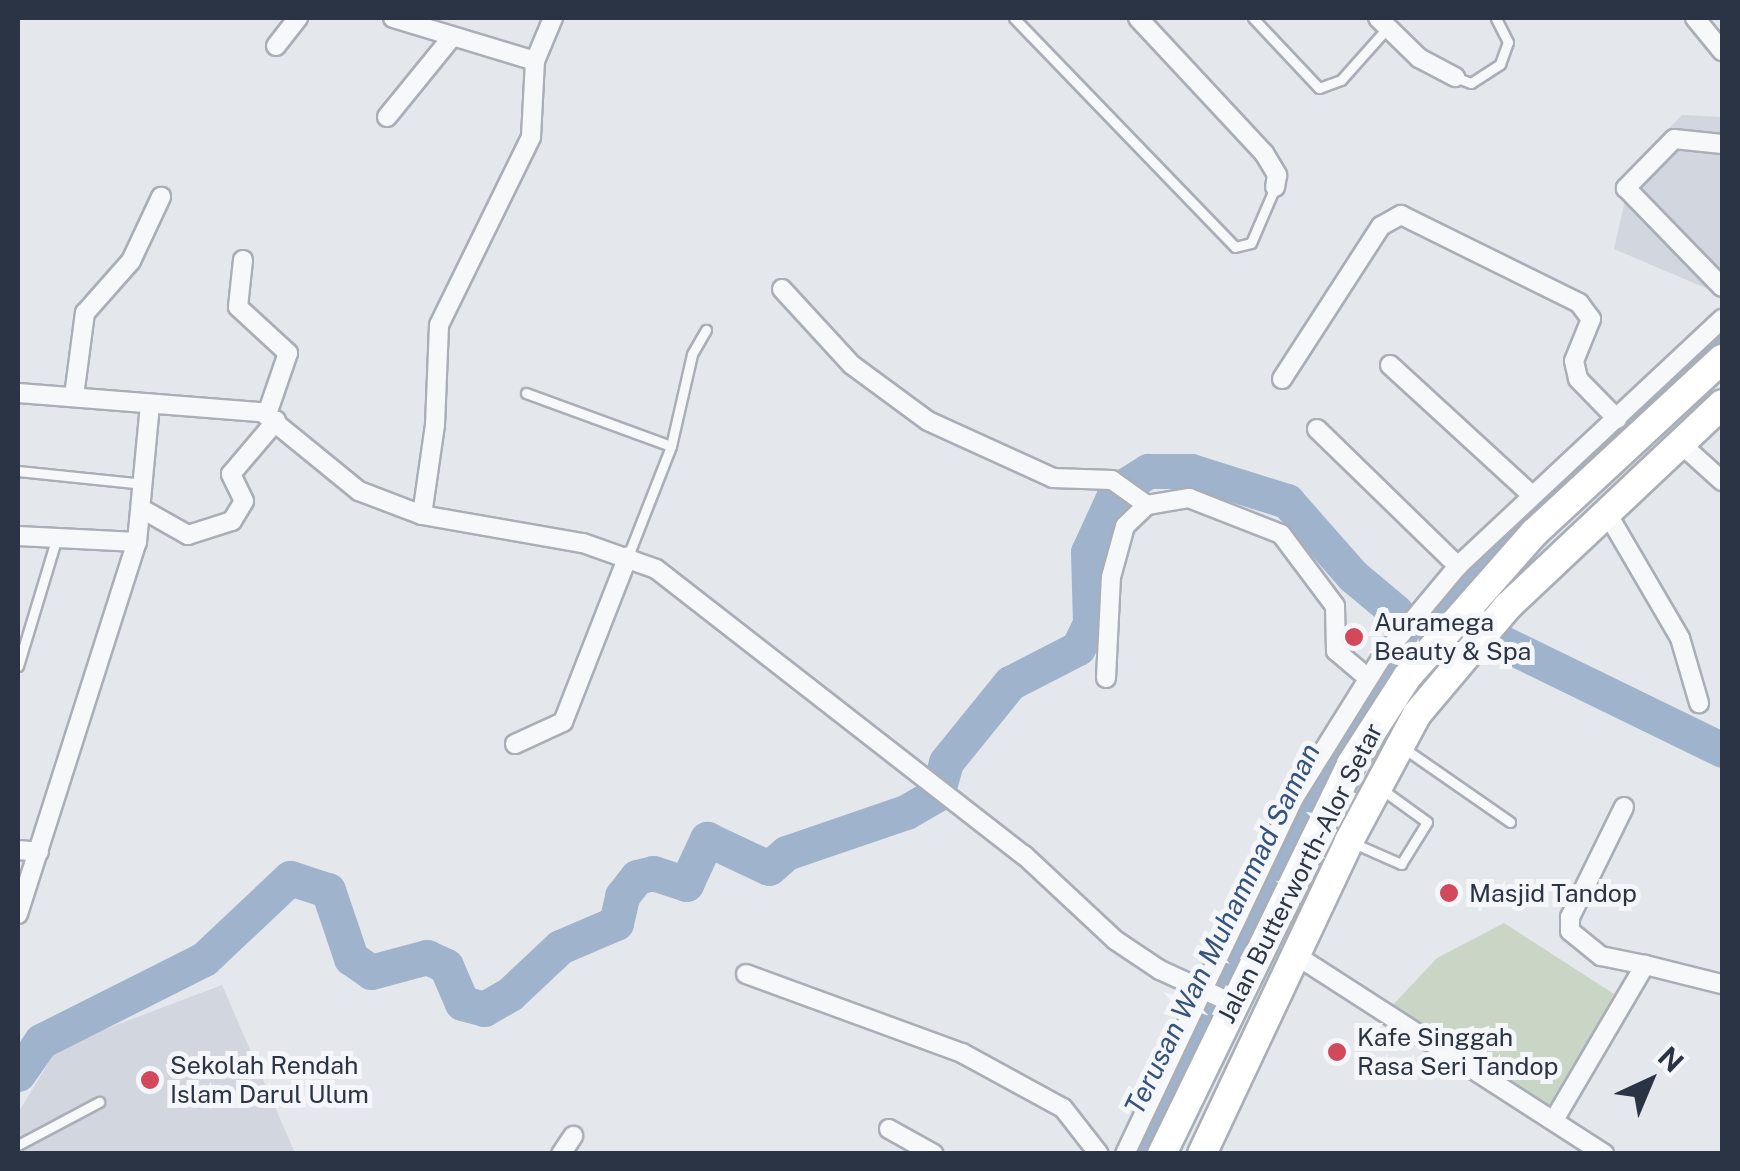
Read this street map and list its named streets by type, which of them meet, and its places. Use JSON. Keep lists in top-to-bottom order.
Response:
{
  "streets": {
    "main road": ["Jalan Butterworth-Alor Setar"]
  },
  "water": ["Terusan Wan Muhammad Saman"],
  "places": [
    "Auramega Beauty & Spa",
    "Masjid Tandop",
    "Kafe Singgah Rasa Seri Tandop",
    "Sekolah Rendah Islam Darul Ulum"
  ],
  "north": "top right"
}
